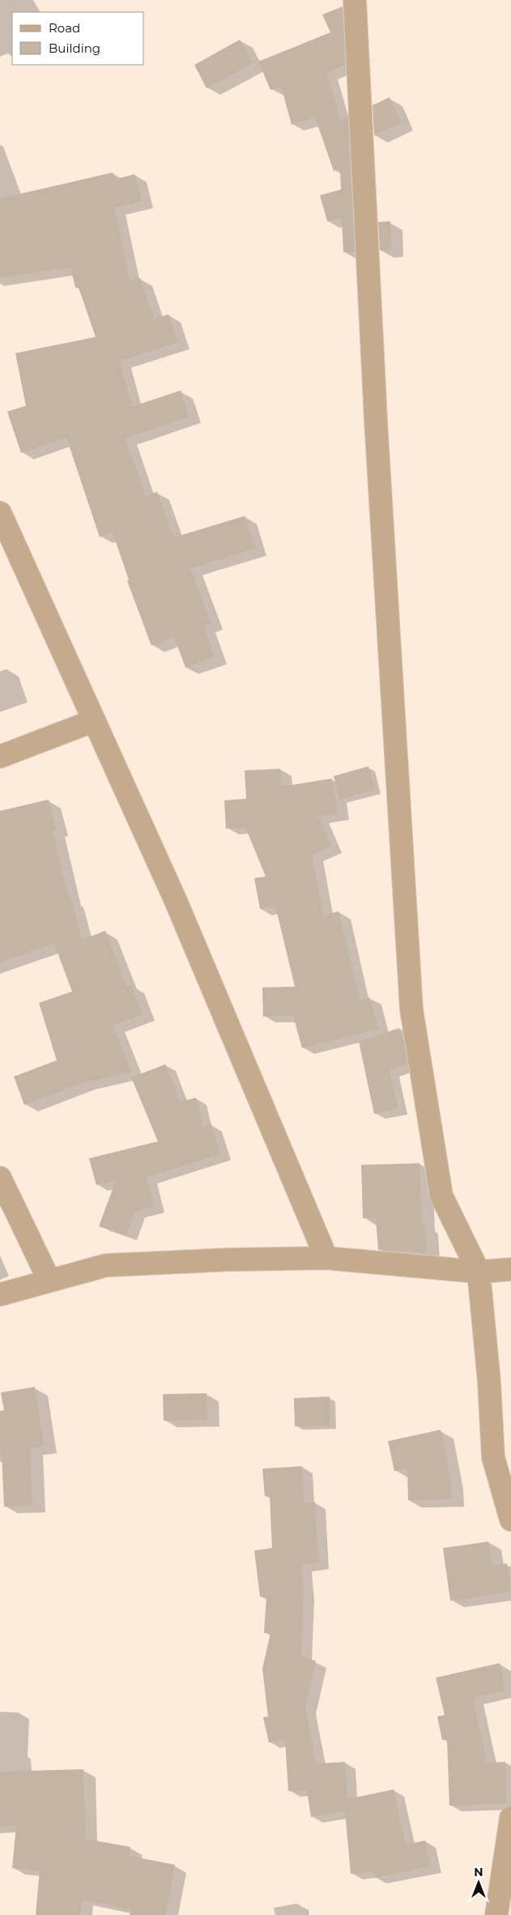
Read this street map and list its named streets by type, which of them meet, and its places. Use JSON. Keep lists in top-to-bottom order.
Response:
{
  "legend": ["Road", "Building"],
  "north": "top"
}
